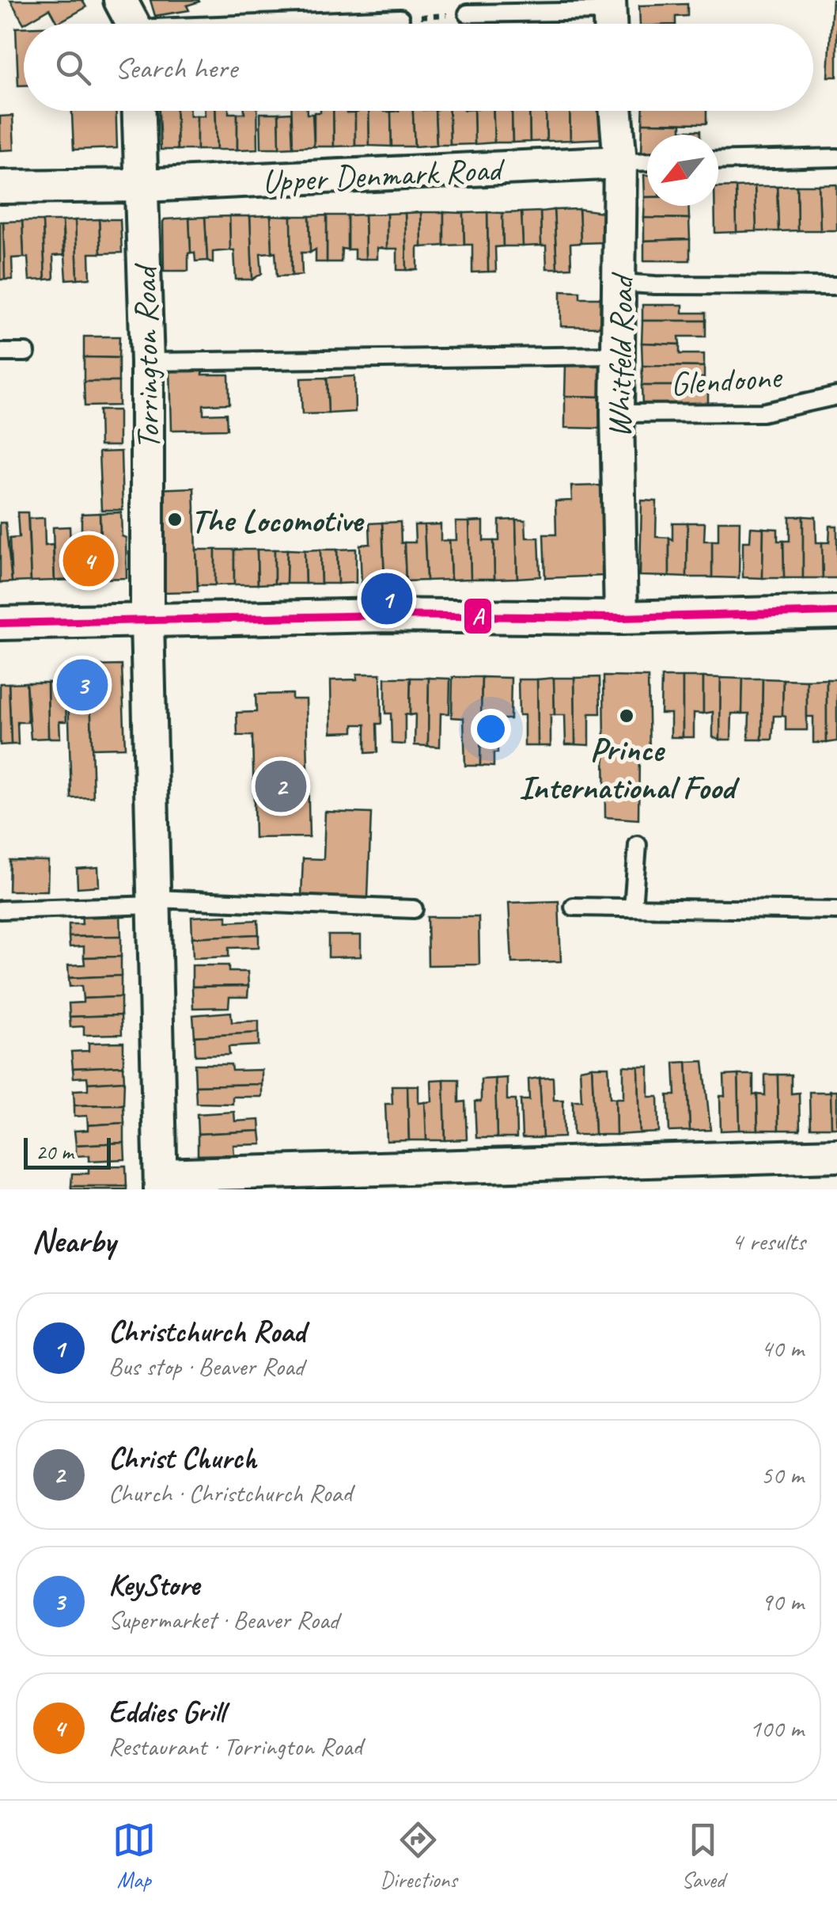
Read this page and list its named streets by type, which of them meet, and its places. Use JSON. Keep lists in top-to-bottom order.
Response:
{
  "streets": {
    "street": ["Upper Denmark Road", "Whitfeld Road", "Torrington Road"],
    "lane": ["Glendoone"]
  },
  "crossings": [
    ["Upper Denmark Road", "Whitfeld Road"],
    ["Upper Denmark Road", "Torrington Road"],
    ["Whitfeld Road", "Glendoone"]
  ],
  "places": ["The Locomotive", "Prince International Food"],
  "lines": ["transit line A"],
  "scale_bar": "20 m",
  "north": "bottom left",
  "page": {
    "search": "Search here",
    "pins": [
      "4",
      "1",
      "3",
      "2"
    ],
    "scale": "20 m",
    "heading": ["Nearby", "4 results"],
    "list": [
      {
        "mark": "1",
        "name": "Christchurch Road",
        "note": "Bus stop · Beaver Road",
        "value": "40 m"
      },
      {
        "mark": "2",
        "name": "Christ Church",
        "note": "Church · Christchurch Road",
        "value": "50 m"
      },
      {
        "mark": "3",
        "name": "KeyStore",
        "note": "Supermarket · Beaver Road",
        "value": "90 m"
      },
      {
        "mark": "4",
        "name": "Eddies Grill",
        "note": "Restaurant · Torrington Road",
        "value": "100 m"
      }
    ],
    "nav": ["Map", "Directions", "Saved"]
  }
}
